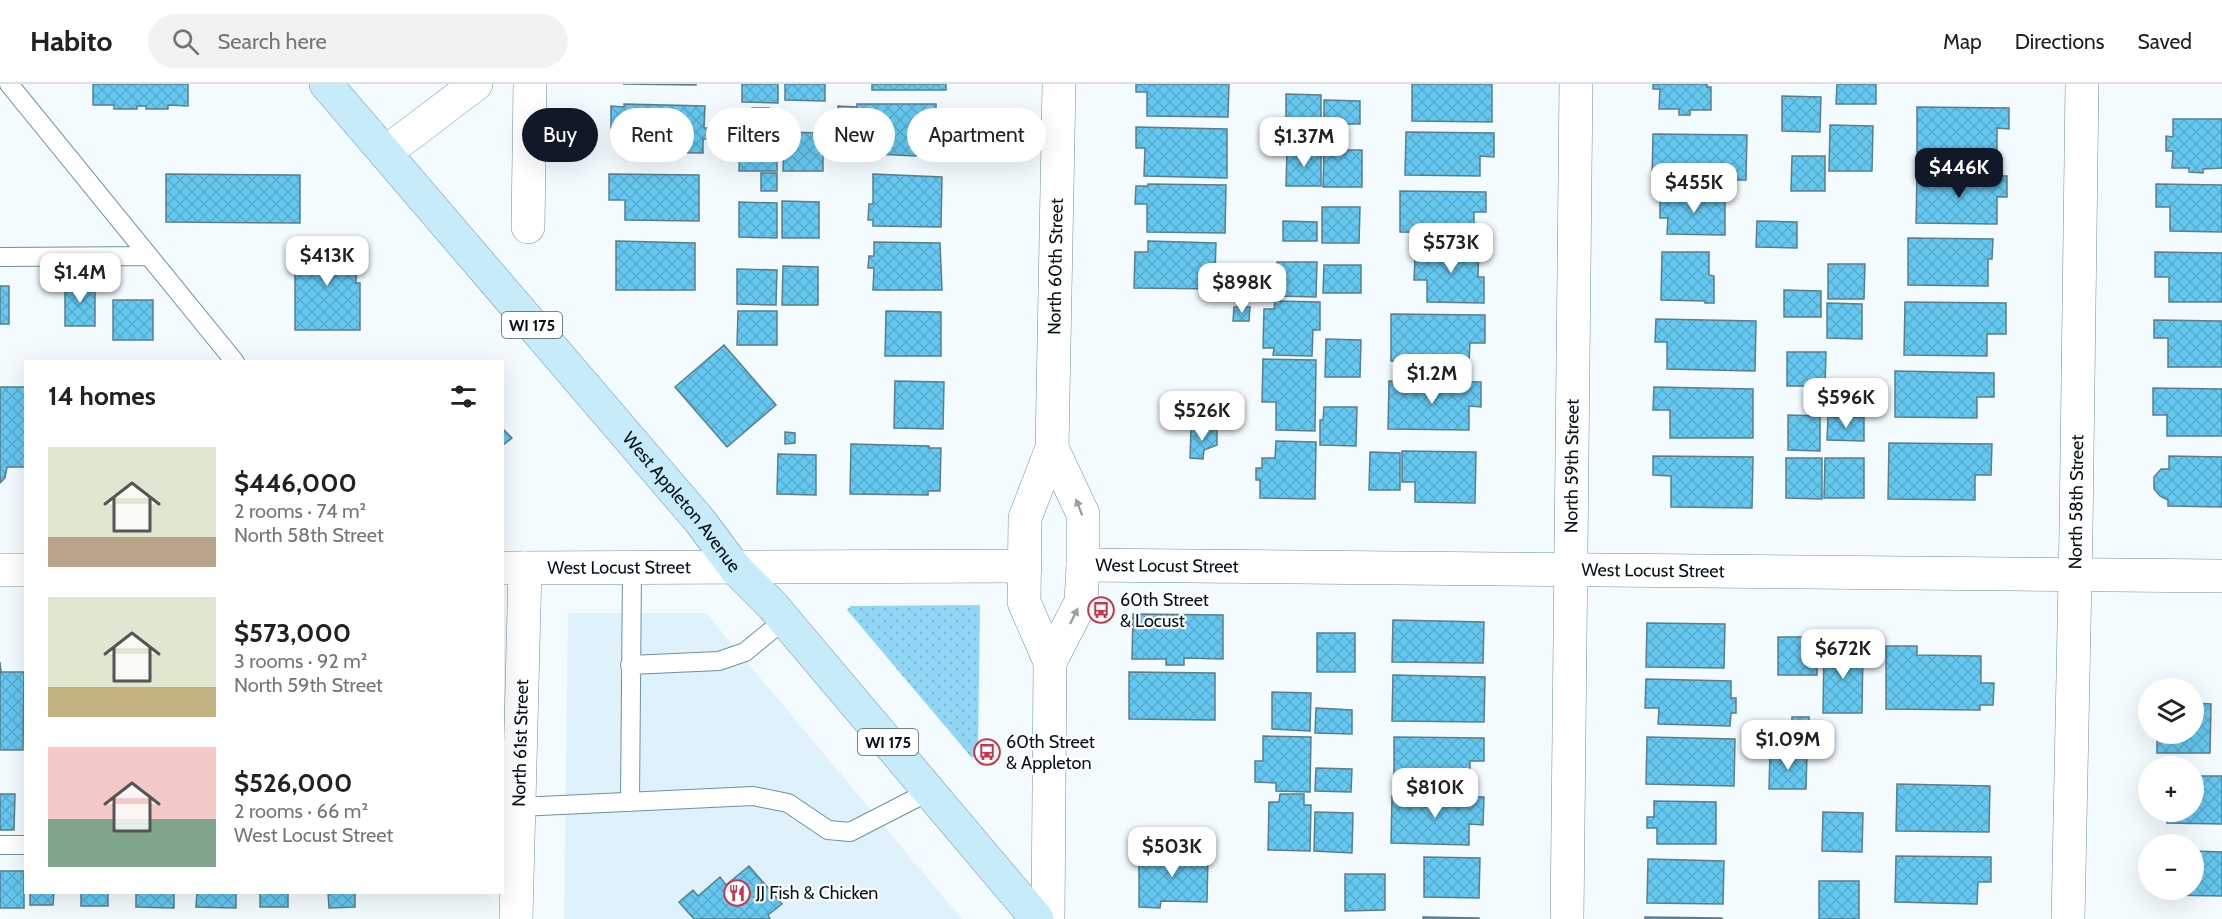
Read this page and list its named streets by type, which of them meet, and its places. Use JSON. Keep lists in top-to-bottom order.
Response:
{
  "streets": {
    "main road": ["WI 175", "West Appleton Avenue"],
    "street": [
      "North 60th Street",
      "North 59th Street",
      "North 58th Street",
      "West Locust Street",
      "North 61st Street"
    ]
  },
  "crossings": [
    ["North 60th Street", "West Locust Street"],
    ["North 59th Street", "West Locust Street"],
    ["West Appleton Avenue", "West Locust Street"],
    ["North 58th Street", "West Locust Street"],
    ["West Locust Street", "North 61st Street"]
  ],
  "places": {
    "bus stop": ["60th Street & Locust", "60th Street & Appleton"],
    "restaurant": ["JJ Fish & Chicken"]
  },
  "page": {
    "header": "Habito",
    "search": "Search here",
    "nav": ["Map", "Directions", "Saved"],
    "chip": [
      "Buy",
      "Rent",
      "Filters",
      "New",
      "Apartment"
    ],
    "price": [
      "$1.37M",
      "$446K",
      "$455K",
      "$573K",
      "$413K",
      "$1.4M",
      "$898K",
      "$1.2M",
      "$596K",
      "$526K",
      "$672K",
      "$1.09M",
      "$810K",
      "$503K"
    ],
    "heading": "14 homes",
    "list": [
      {
        "name": "$446,000",
        "note": "2 rooms · 74 m² · North 58th Street"
      },
      {
        "name": "$573,000",
        "note": "3 rooms · 92 m² · North 59th Street"
      },
      {
        "name": "$526,000",
        "note": "2 rooms · 66 m² · West Locust Street"
      }
    ],
    "map_buttons": ["+", "−"]
  }
}
